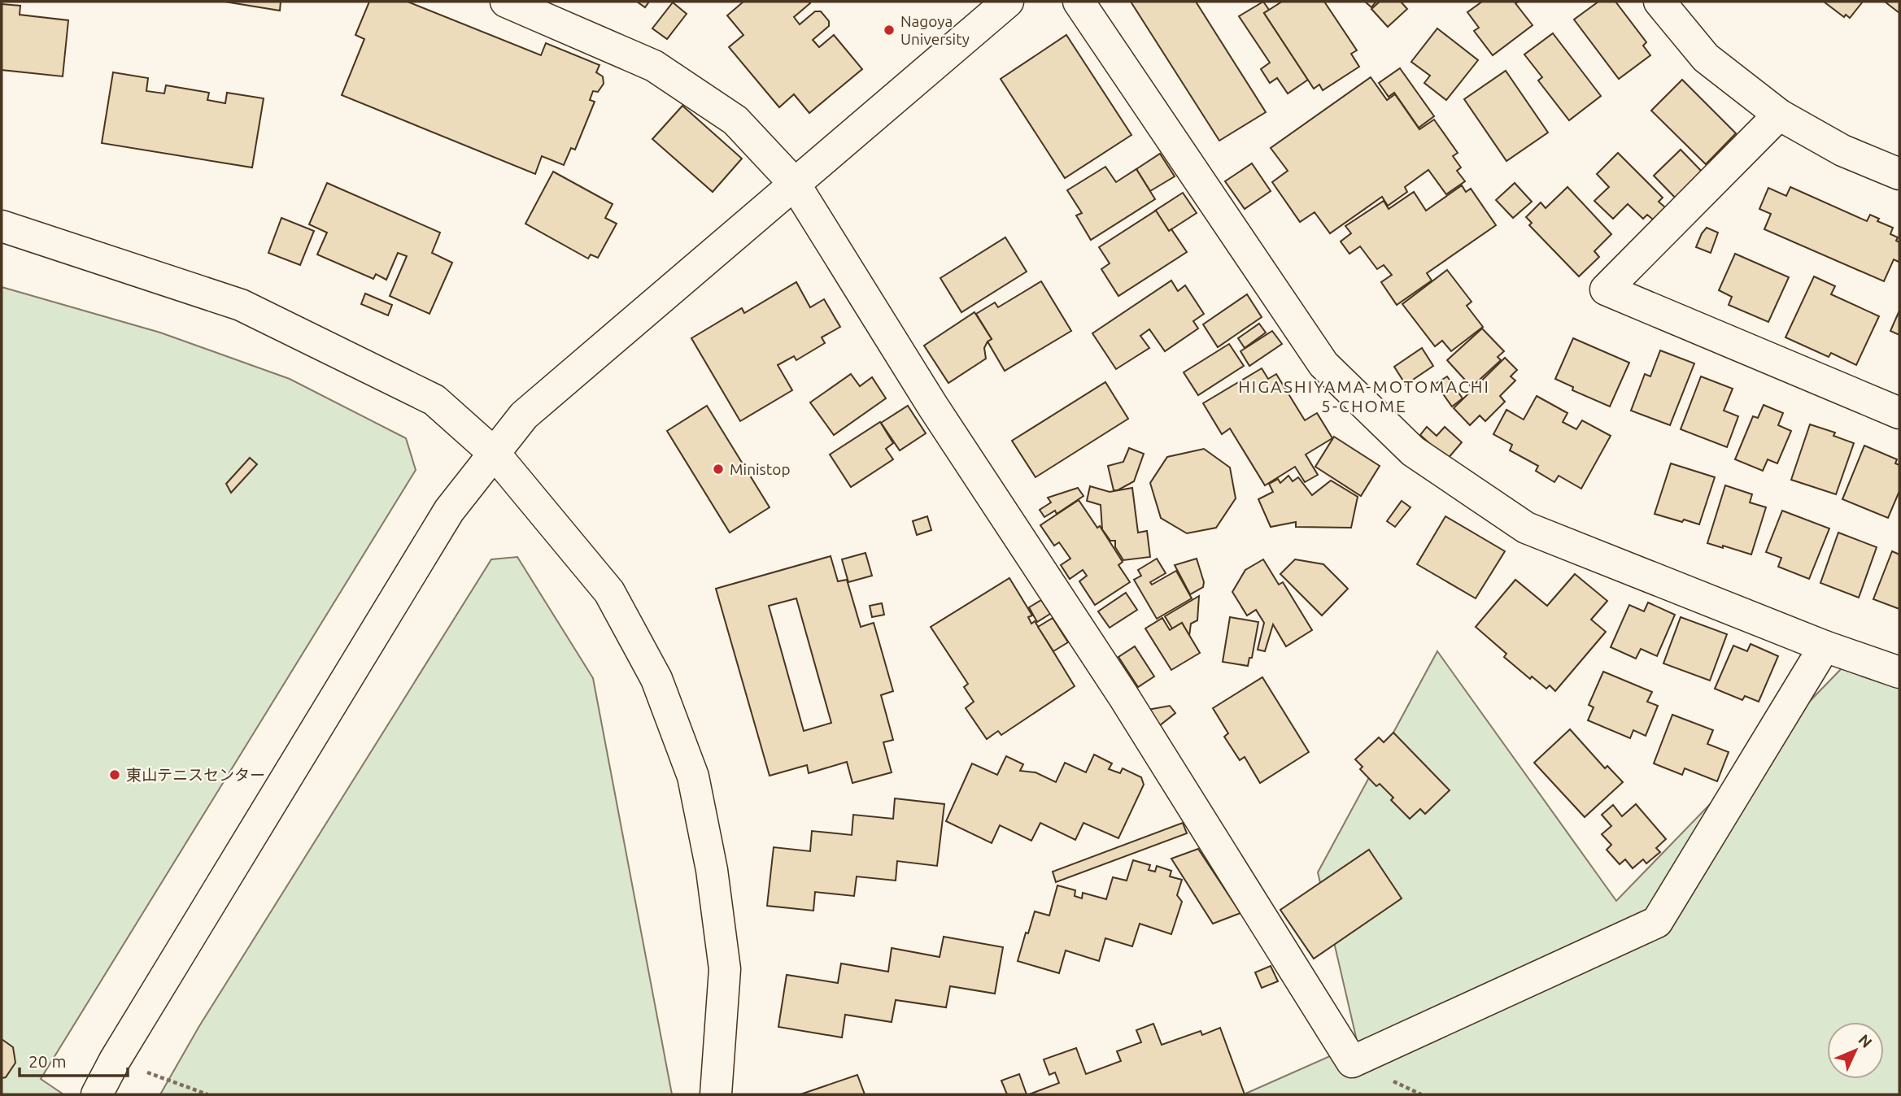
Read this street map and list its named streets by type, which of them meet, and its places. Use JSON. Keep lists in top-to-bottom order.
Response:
{
  "districts": ["HIGASHIYAMA-MOTOMACHI 5-CHOME"],
  "places": ["Nagoya University", "Ministop", "東山テニスセンター"],
  "scale_bar": "20 m",
  "north": "top right"
}
